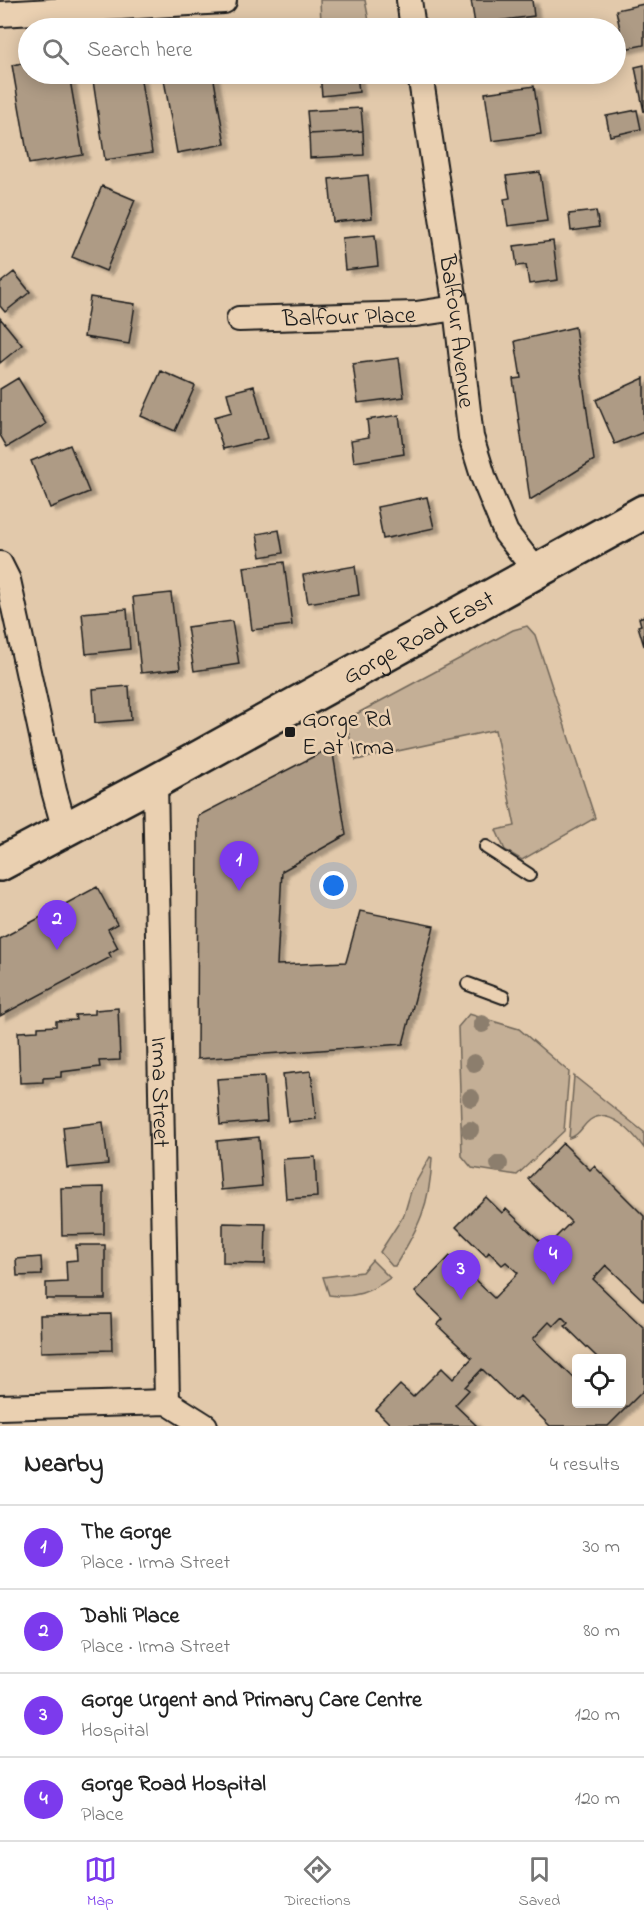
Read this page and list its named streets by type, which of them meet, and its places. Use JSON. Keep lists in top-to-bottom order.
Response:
{
  "streets": {
    "main road": ["Gorge Road East"],
    "street": ["Balfour Place", "Balfour Avenue", "Irma Street"]
  },
  "crossings": [
    ["Balfour Place", "Balfour Avenue"],
    ["Balfour Avenue", "Gorge Road East"],
    ["Gorge Road East", "Irma Street"]
  ],
  "places": {
    "transit": ["Gorge Rd E at Irma"]
  },
  "page": {
    "search": "Search here",
    "pins": [
      "1",
      "2",
      "4",
      "3"
    ],
    "heading": ["Nearby", "4 results"],
    "list": [
      {
        "mark": "1",
        "name": "The Gorge",
        "note": "Place · Irma Street",
        "value": "30 m"
      },
      {
        "mark": "2",
        "name": "Dahli Place",
        "note": "Place · Irma Street",
        "value": "80 m"
      },
      {
        "mark": "3",
        "name": "Gorge Urgent and Primary Care Centre",
        "note": "Hospital",
        "value": "120 m"
      },
      {
        "mark": "4",
        "name": "Gorge Road Hospital",
        "note": "Place",
        "value": "120 m"
      }
    ],
    "nav": ["Map", "Directions", "Saved"]
  }
}
